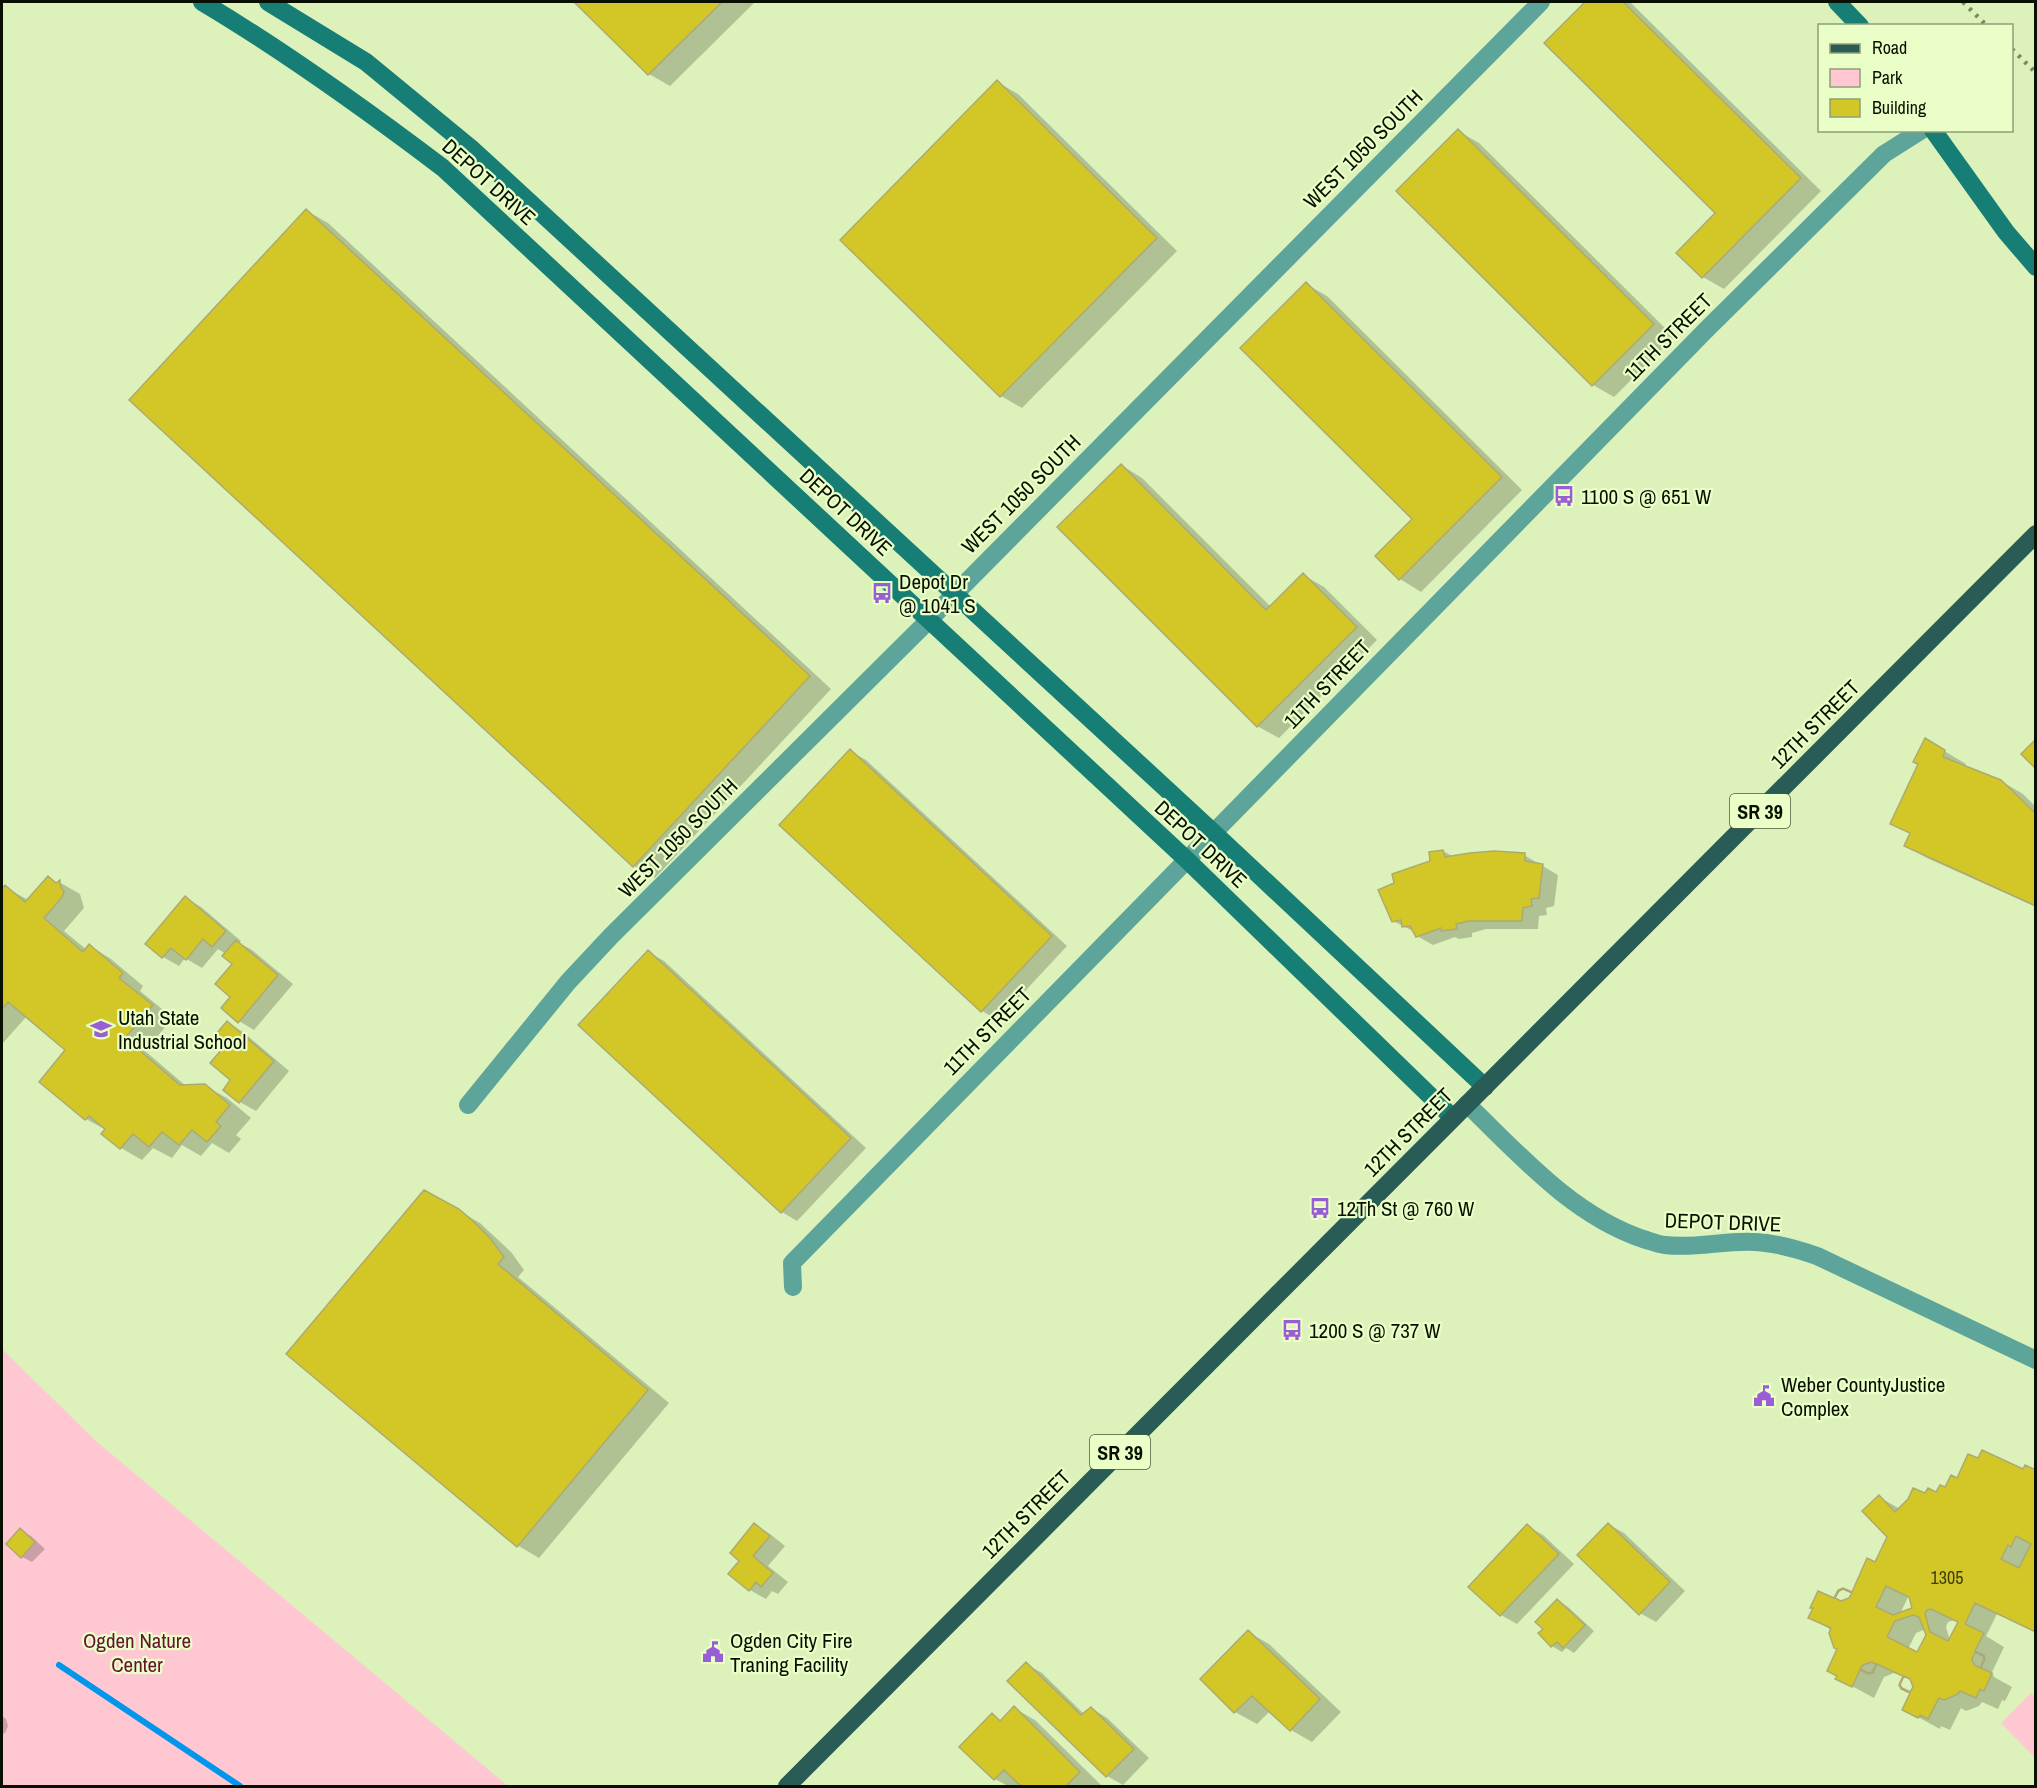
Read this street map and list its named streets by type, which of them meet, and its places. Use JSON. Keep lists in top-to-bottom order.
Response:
{
  "streets": {
    "main road": ["DEPOT DRIVE", "12TH STREET", "SR 39"],
    "street": ["WEST 1050 SOUTH", "11TH STREET"]
  },
  "crossings": [
    ["WEST 1050 SOUTH", "DEPOT DRIVE"],
    ["DEPOT DRIVE", "11TH STREET"],
    ["DEPOT DRIVE", "12TH STREET"]
  ],
  "parks": ["Ogden Nature Center"],
  "places": {
    "bus stop": [
      "1100 S @ 651 W",
      "Depot Dr @ 1041 S",
      "12Th St @ 760 W",
      "1200 S @ 737 W"
    ],
    "school or university": ["Utah State Industrial School"],
    "public building": ["Weber CountyJustice Complex", "Ogden City Fire Traning Facility"]
  },
  "house_numbers": ["1305"],
  "legend": ["Road", "Park", "Building"]
}
